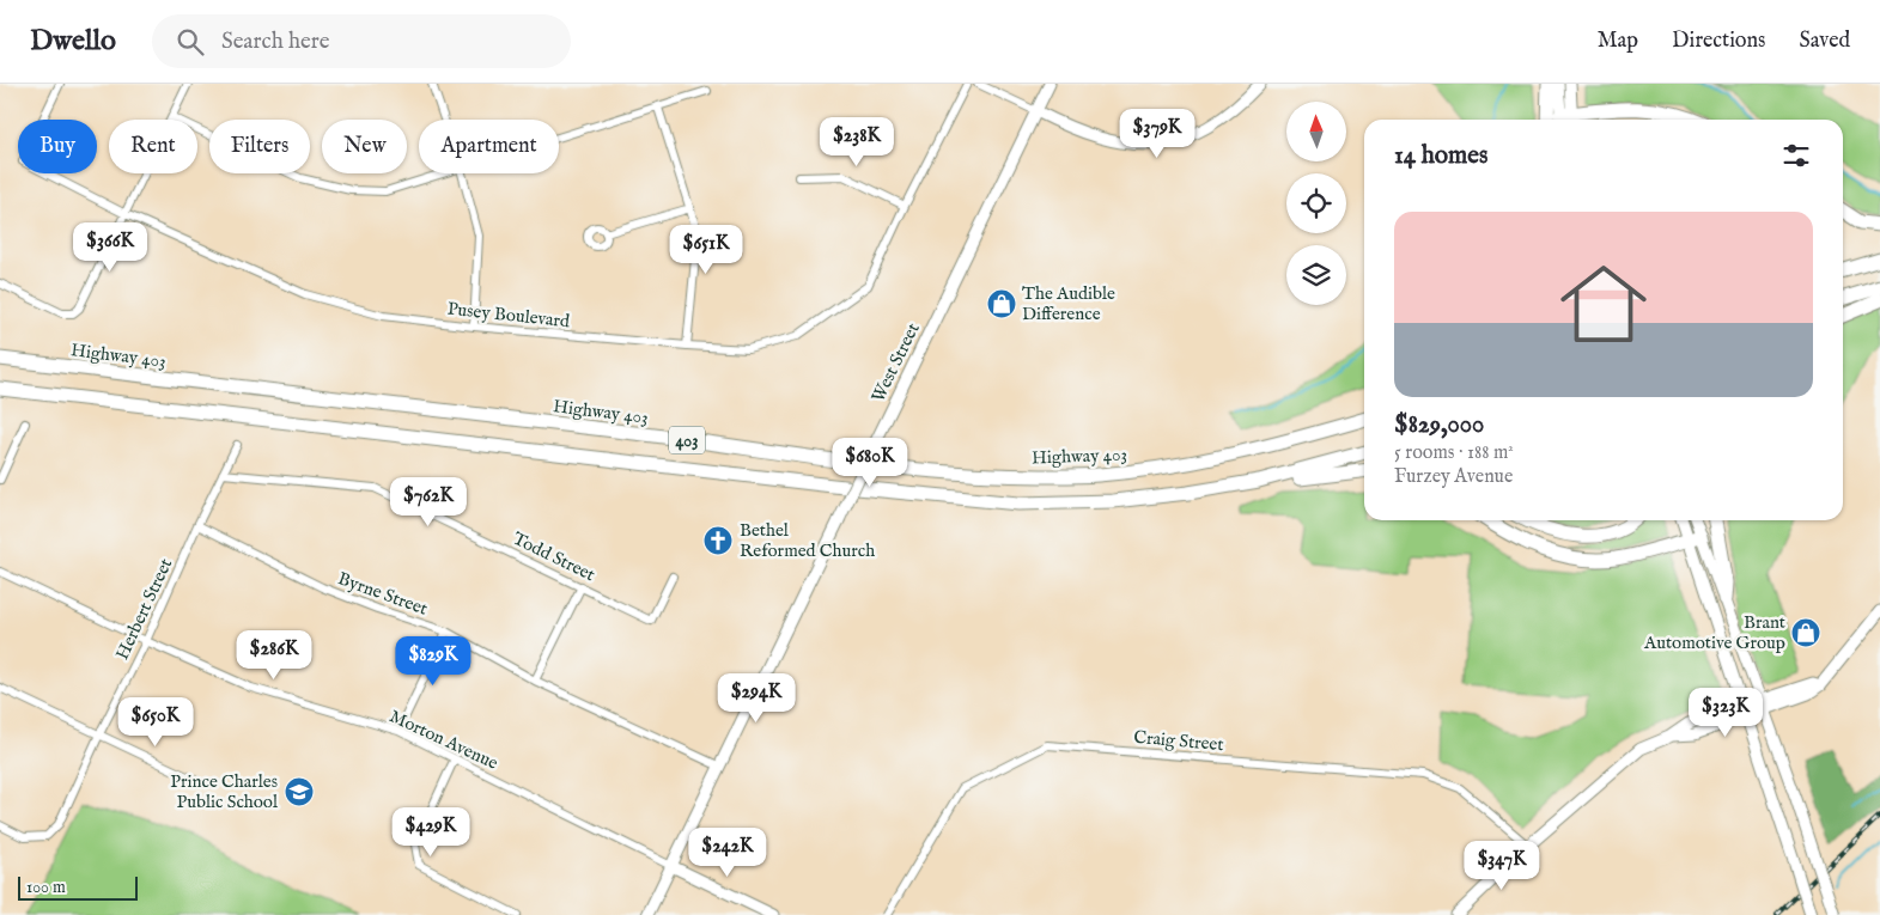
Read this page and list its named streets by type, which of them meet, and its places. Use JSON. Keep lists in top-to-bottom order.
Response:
{
  "streets": {
    "highway": ["Highway 403", "403"],
    "main road": ["West Street"],
    "street": [
      "Pusey Boulevard",
      "Todd Street",
      "Byrne Street",
      "Herbert Street",
      "Morton Avenue",
      "Craig Street"
    ]
  },
  "crossings": [
    ["West Street", "Byrne Street"],
    ["West Street", "Morton Avenue"],
    ["Todd Street", "Herbert Street"],
    ["Byrne Street", "Herbert Street"],
    ["Herbert Street", "Morton Avenue"]
  ],
  "places": {
    "shop": ["The Audible Difference", "Brant Automotive Group"],
    "church": ["Bethel Reformed Church"],
    "school or university": ["Prince Charles Public School"]
  },
  "scale_bar": "100 m",
  "north": "top",
  "page": {
    "header": "Dwello",
    "search": "Search here",
    "nav": ["Map", "Directions", "Saved"],
    "price": [
      "$379K",
      "$238K",
      "$366K",
      "$651K",
      "$680K",
      "$762K",
      "$286K",
      "$829K",
      "$294K",
      "$323K",
      "$650K",
      "$429K",
      "$242K",
      "$347K"
    ],
    "chip": [
      "Buy",
      "Rent",
      "Filters",
      "New",
      "Apartment"
    ],
    "heading": "14 homes",
    "list": [
      {
        "name": "$829,000",
        "note": "5 rooms · 188 m² · Furzey Avenue"
      }
    ],
    "scale": "100 m"
  }
}
